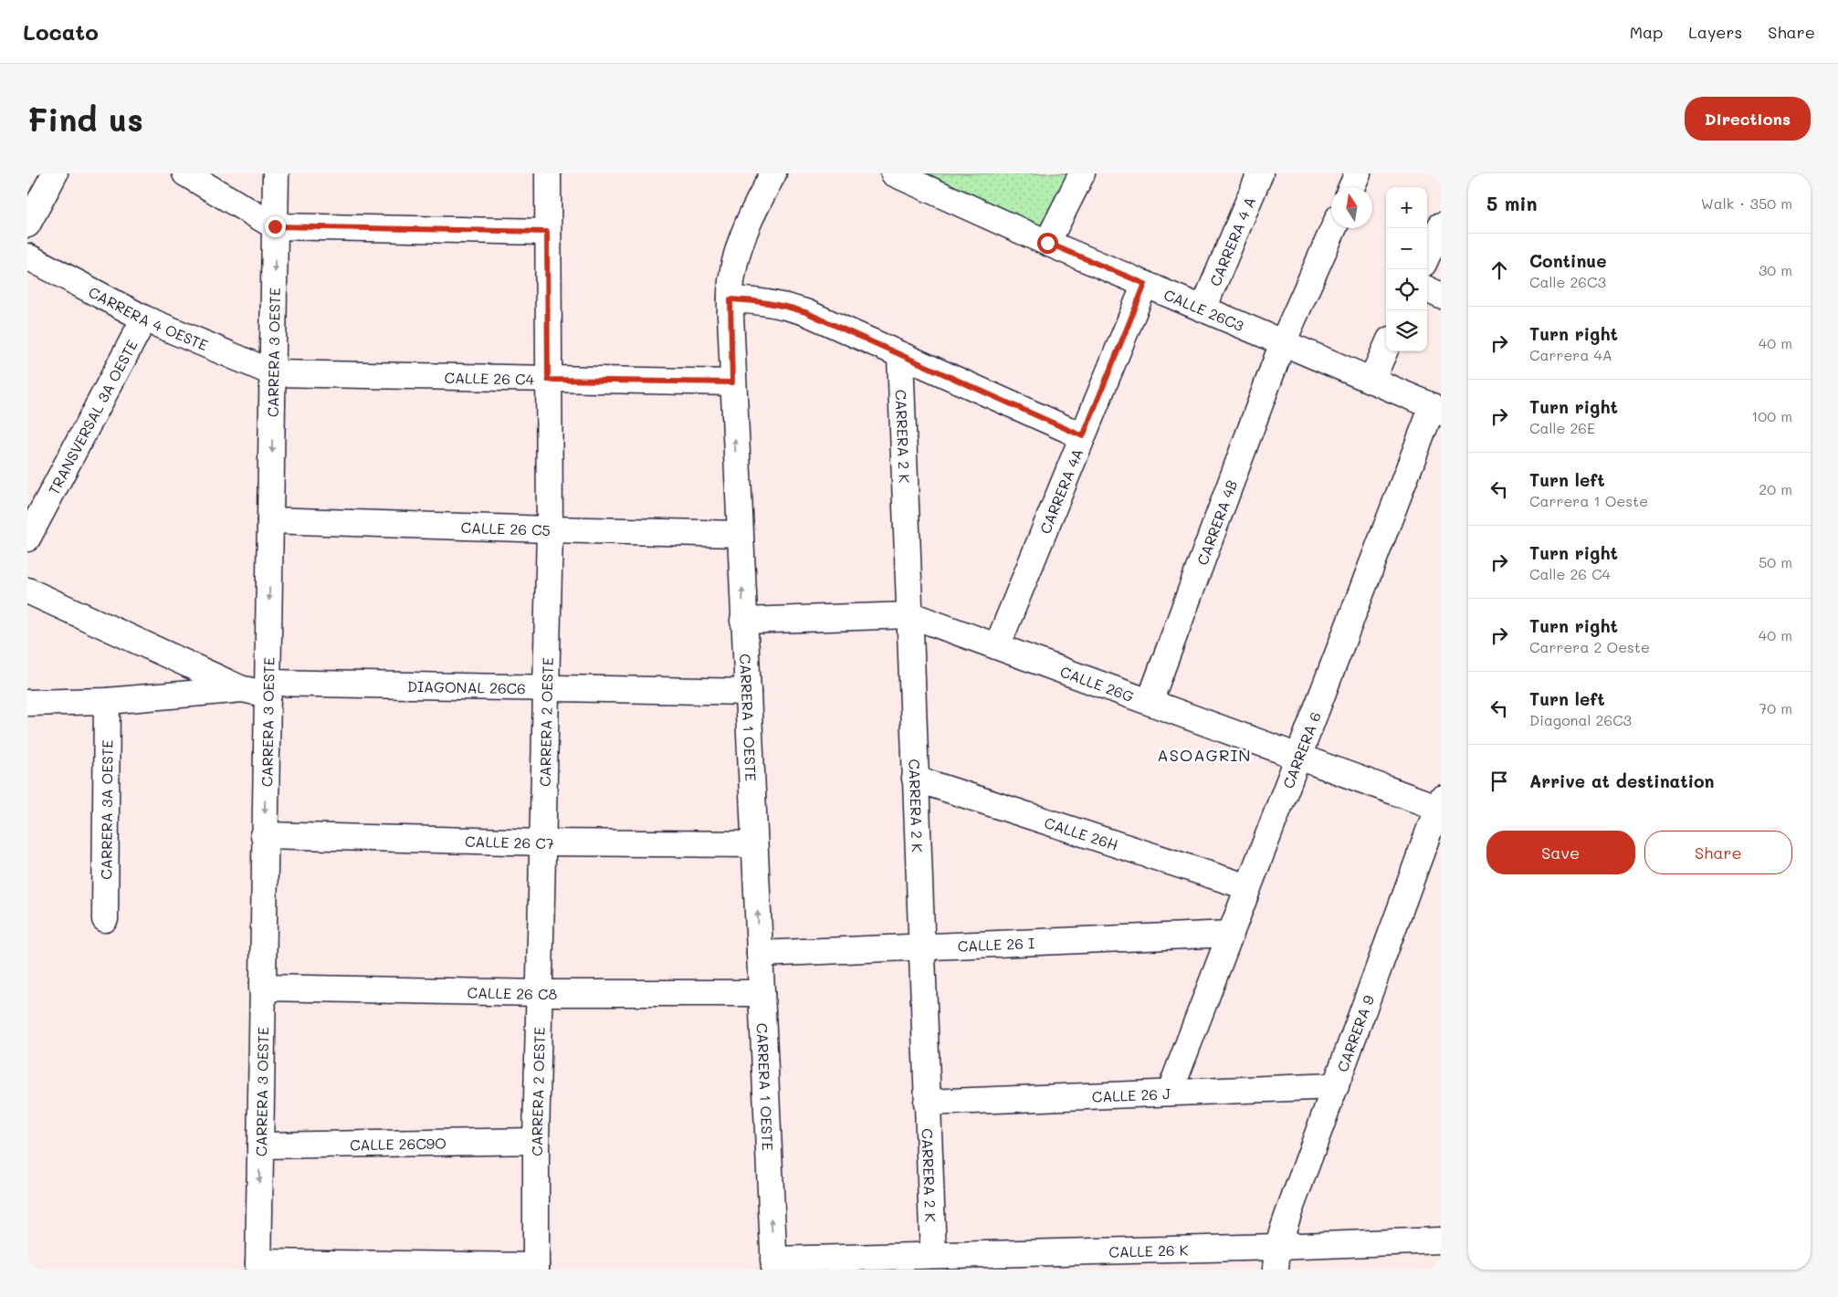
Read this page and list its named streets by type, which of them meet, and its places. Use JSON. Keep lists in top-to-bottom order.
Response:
{
  "streets": {
    "street": [
      "CARRERA 4 A",
      "CALLE 26C3",
      "CARRERA 4 OESTE",
      "CARRERA 3 OESTE",
      "CALLE 26 C4",
      "TRANSVERSAL 3A OESTE",
      "CARRERA 2 K",
      "CARRERA 4A",
      "CARRERA 4B",
      "CALLE 26 C5",
      "CALLE 26G",
      "DIAGONAL 26C6",
      "CARRERA 1 OESTE",
      "CARRERA 2 OESTE",
      "CARRERA 6",
      "CARRERA 3A OESTE",
      "CALLE 26H",
      "CALLE 26 C7",
      "CALLE 26 I",
      "CALLE 26 C8",
      "CARRERA 9",
      "CALLE 26 J",
      "CALLE 26C9O",
      "CALLE 26 K"
    ]
  },
  "crossings": [
    ["CARRERA 4 A", "CALLE 26C3"],
    ["CALLE 26C3", "CARRERA 4A"],
    ["CALLE 26C3", "CARRERA 4B"],
    ["CALLE 26C3", "CARRERA 6"],
    ["CARRERA 4 OESTE", "CARRERA 3 OESTE"],
    ["CARRERA 4 OESTE", "CALLE 26 C4"],
    ["CARRERA 4 OESTE", "TRANSVERSAL 3A OESTE"],
    ["CARRERA 3 OESTE", "CALLE 26 C4"],
    ["CARRERA 3 OESTE", "CALLE 26 C5"],
    ["CARRERA 3 OESTE", "DIAGONAL 26C6"],
    ["CARRERA 3 OESTE", "CALLE 26 C7"],
    ["CARRERA 3 OESTE", "CALLE 26 C8"],
    ["CARRERA 3 OESTE", "CALLE 26C9O"],
    ["CALLE 26 C4", "CARRERA 1 OESTE"],
    ["CALLE 26 C4", "CARRERA 2 OESTE"],
    ["CARRERA 2 K", "CALLE 26G"],
    ["CARRERA 2 K", "CALLE 26H"],
    ["CARRERA 2 K", "CALLE 26 I"],
    ["CARRERA 2 K", "CALLE 26 J"],
    ["CARRERA 2 K", "CALLE 26 K"],
    ["CARRERA 4A", "CALLE 26G"],
    ["CARRERA 4B", "CALLE 26G"],
    ["CALLE 26 C5", "CARRERA 1 OESTE"],
    ["CALLE 26 C5", "CARRERA 2 OESTE"],
    ["CALLE 26G", "CARRERA 1 OESTE"],
    ["CALLE 26G", "CARRERA 6"],
    ["CALLE 26G", "CARRERA 9"],
    ["DIAGONAL 26C6", "CARRERA 1 OESTE"],
    ["DIAGONAL 26C6", "CARRERA 2 OESTE"],
    ["DIAGONAL 26C6", "CARRERA 3A OESTE"],
    ["CARRERA 1 OESTE", "CALLE 26 C7"],
    ["CARRERA 1 OESTE", "CALLE 26 I"],
    ["CARRERA 1 OESTE", "CALLE 26 C8"],
    ["CARRERA 1 OESTE", "CALLE 26 K"],
    ["CARRERA 2 OESTE", "CALLE 26 C7"],
    ["CARRERA 2 OESTE", "CALLE 26 C8"],
    ["CARRERA 2 OESTE", "CALLE 26C9O"],
    ["CARRERA 6", "CALLE 26H"],
    ["CARRERA 6", "CALLE 26 I"],
    ["CARRERA 6", "CALLE 26 J"],
    ["CARRERA 9", "CALLE 26 J"],
    ["CARRERA 9", "CALLE 26 K"]
  ],
  "one_way": ["CARRERA 3 OESTE", "CARRERA 1 OESTE"],
  "districts": ["ASOAGRIN"],
  "north": "top",
  "page": {
    "header": "Locato",
    "nav": ["Map", "Layers", "Share"],
    "buttons": [
      "Directions",
      ["Save", "Share"]
    ],
    "title": "Find us",
    "heading": ["5 min", "Walk · 350 m"],
    "map_buttons": ["+", "−"],
    "list": [
      ["Continue", "Calle 26C3", "30 m"],
      ["Turn right", "Carrera 4A", "40 m"],
      ["Turn right", "Calle 26E", "100 m"],
      ["Turn left", "Carrera 1 Oeste", "20 m"],
      ["Turn right", "Calle 26 C4", "50 m"],
      ["Turn right", "Carrera 2 Oeste", "40 m"],
      ["Turn left", "Diagonal 26C3", "70 m"],
      "Arrive at destination"
    ]
  }
}
